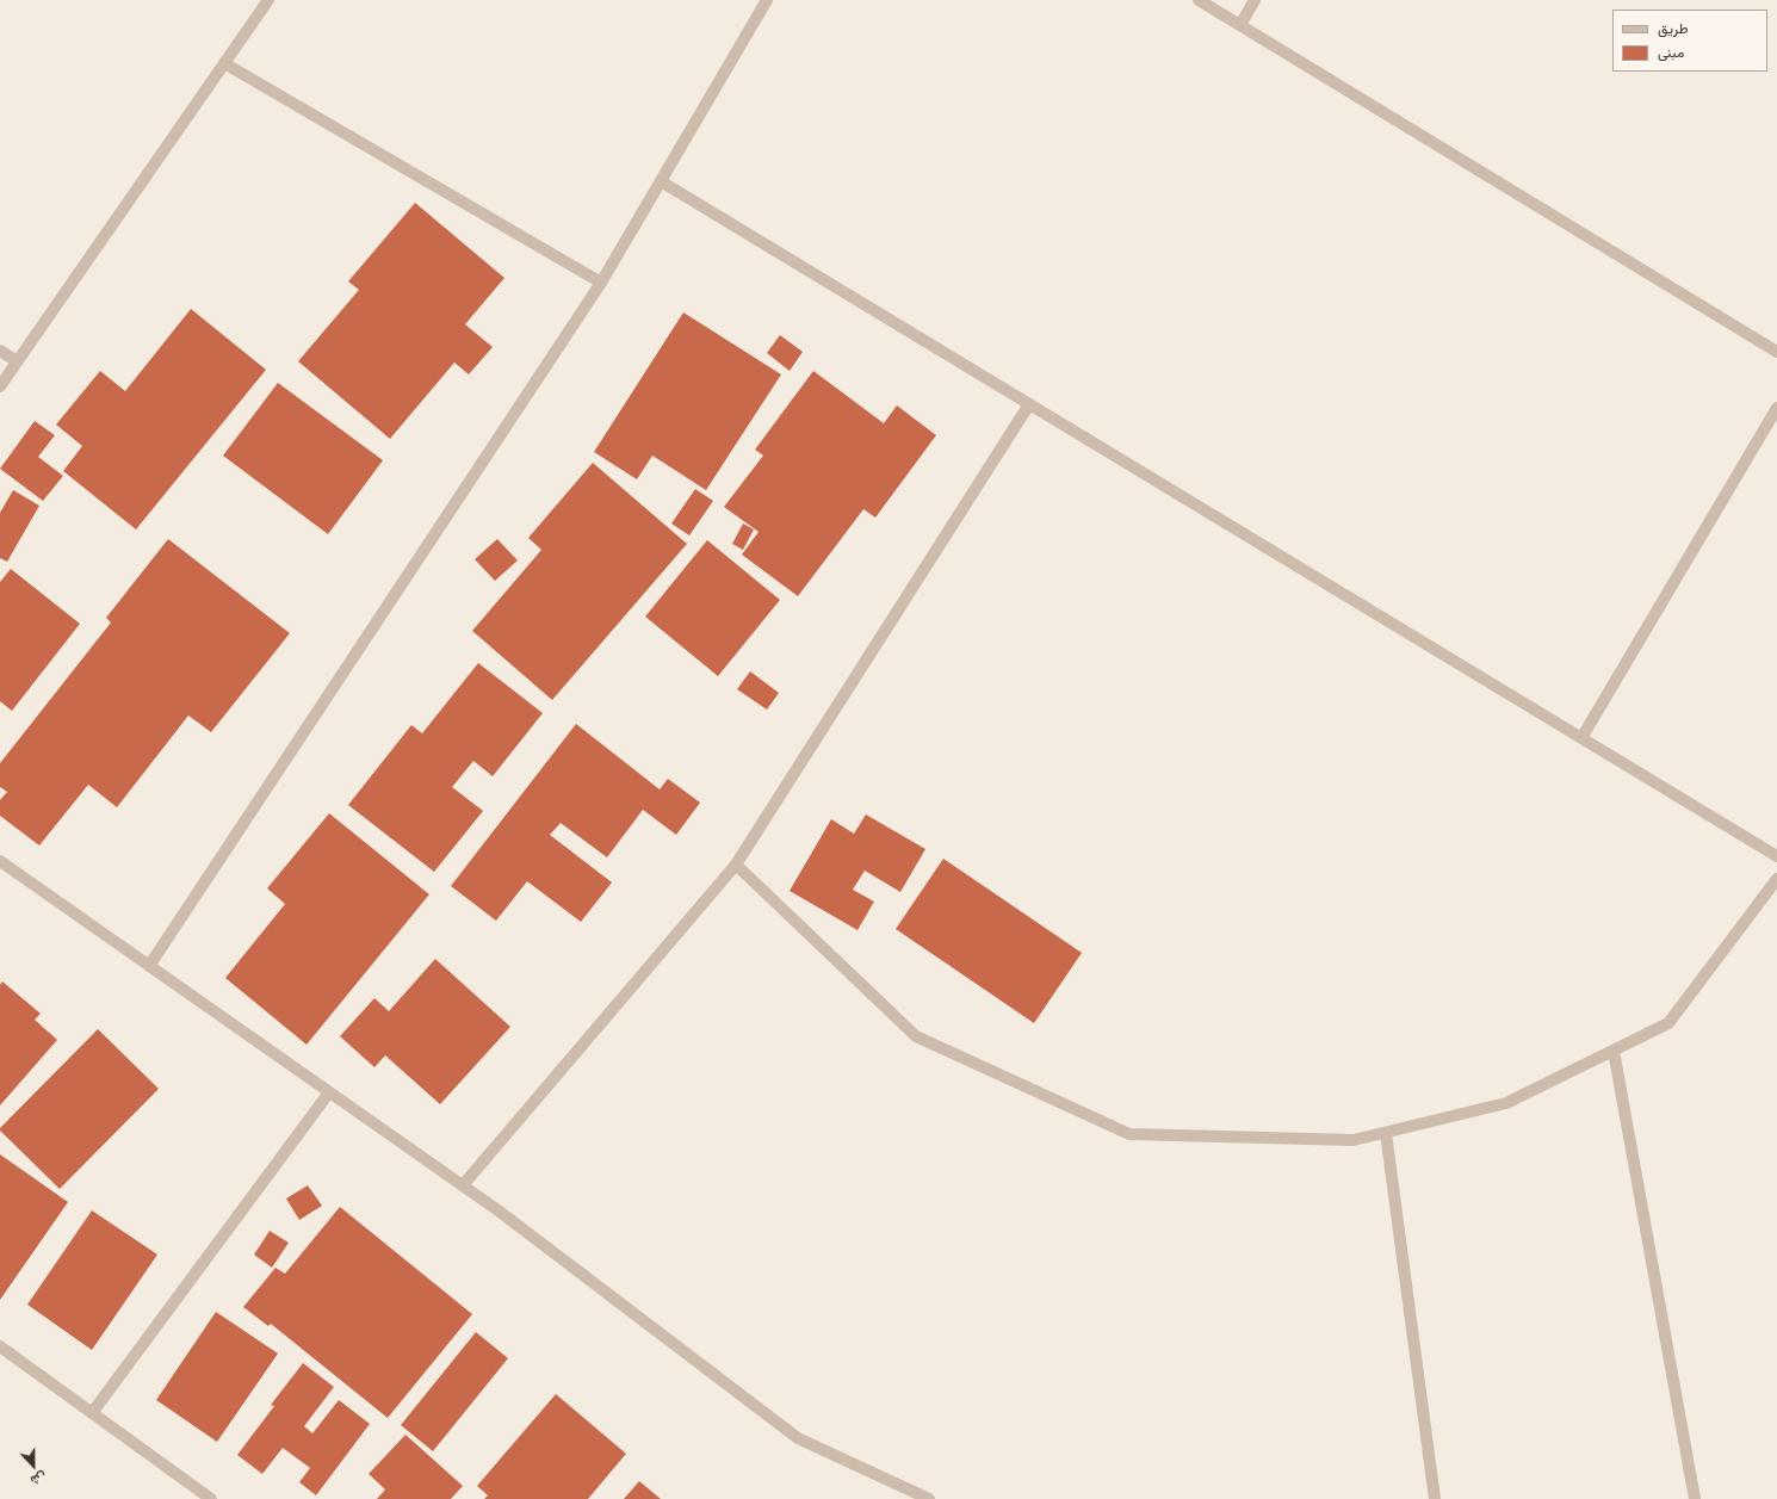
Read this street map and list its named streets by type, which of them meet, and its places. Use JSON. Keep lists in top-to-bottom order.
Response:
{
  "legend": ["طريق", "مبنى"],
  "north": "bottom"
}
